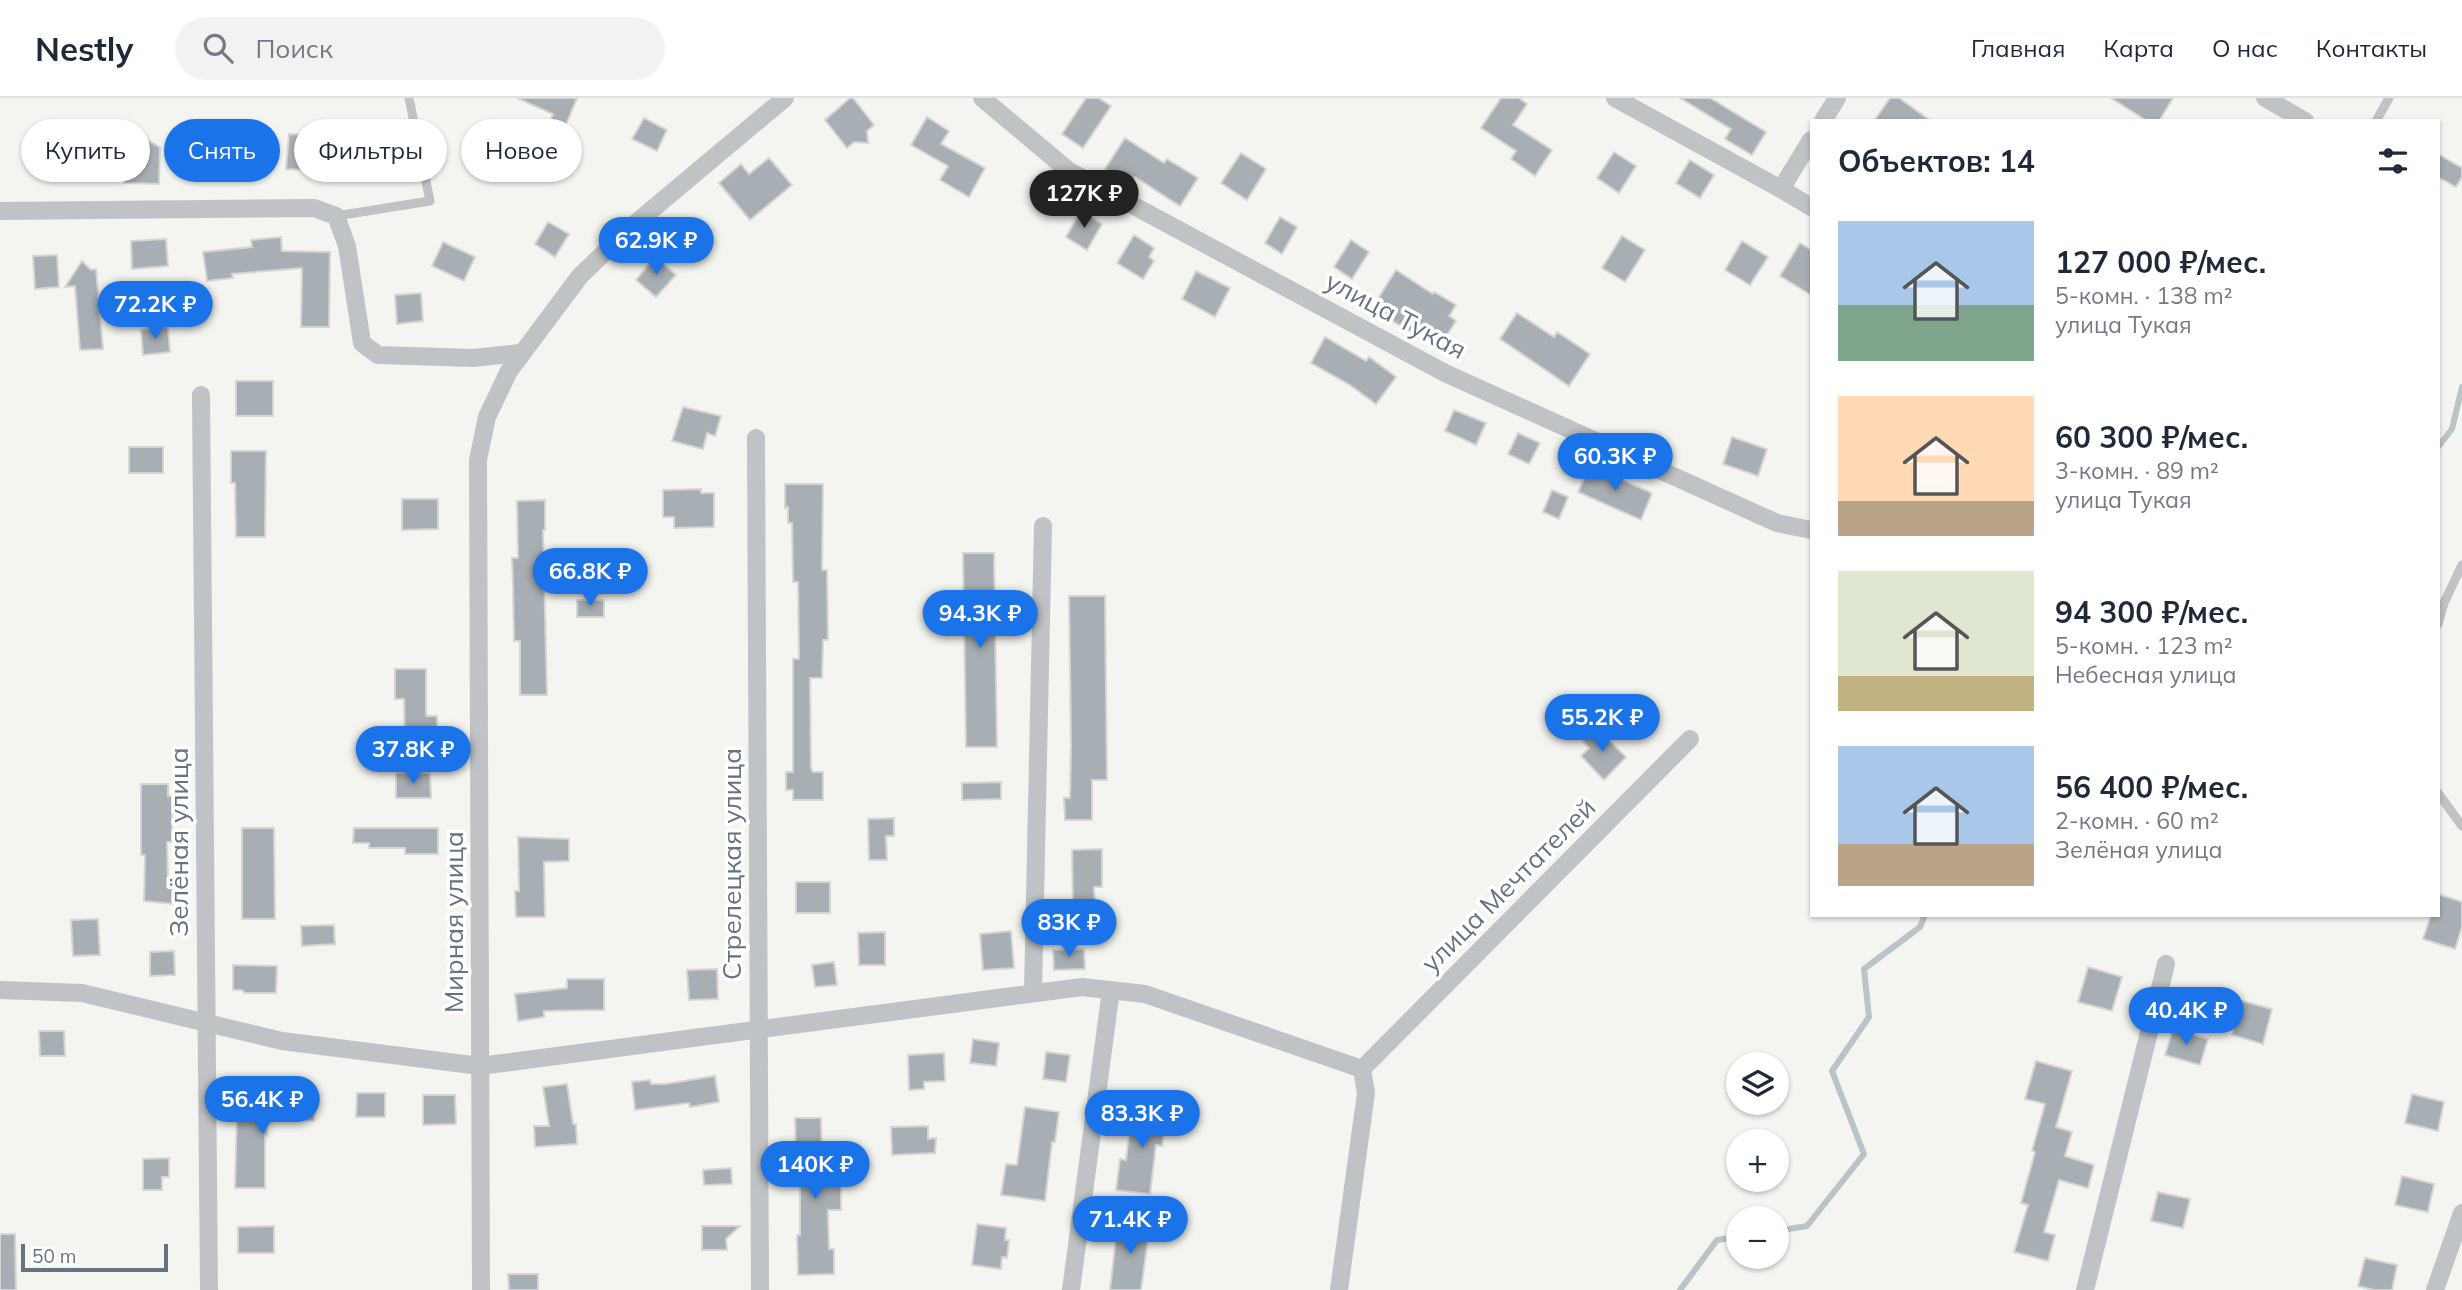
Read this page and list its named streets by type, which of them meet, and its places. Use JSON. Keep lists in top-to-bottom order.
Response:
{
  "streets": {
    "street": [
      "улица Тукая",
      "Зелёная улица",
      "Стрелецкая улица",
      "улица Мечтателей",
      "Мирная улица"
    ]
  },
  "scale_bar": "50 m",
  "page": {
    "header": "Nestly",
    "search": "Поиск",
    "nav": [
      "Главная",
      "Карта",
      "О нас",
      "Контакты"
    ],
    "chip": [
      "Купить",
      "Снять",
      "Фильтры",
      "Новое"
    ],
    "heading": "Объектов: 14",
    "price": [
      "127K ₽",
      "62.9K ₽",
      "72.2K ₽",
      "60.3K ₽",
      "66.8K ₽",
      "94.3K ₽",
      "55.2K ₽",
      "37.8K ₽",
      "83K ₽",
      "40.4K ₽",
      "56.4K ₽",
      "83.3K ₽",
      "140K ₽",
      "71.4K ₽"
    ],
    "list": [
      {
        "name": "127 000 ₽/мес.",
        "note": "5-комн. · 138 m² · улица Тукая"
      },
      {
        "name": "60 300 ₽/мес.",
        "note": "3-комн. · 89 m² · улица Тукая"
      },
      {
        "name": "94 300 ₽/мес.",
        "note": "5-комн. · 123 m² · Небесная улица"
      },
      {
        "name": "56 400 ₽/мес.",
        "note": "2-комн. · 60 m² · Зелёная улица"
      }
    ],
    "map_buttons": ["+", "−"],
    "scale": "50 m"
  }
}
